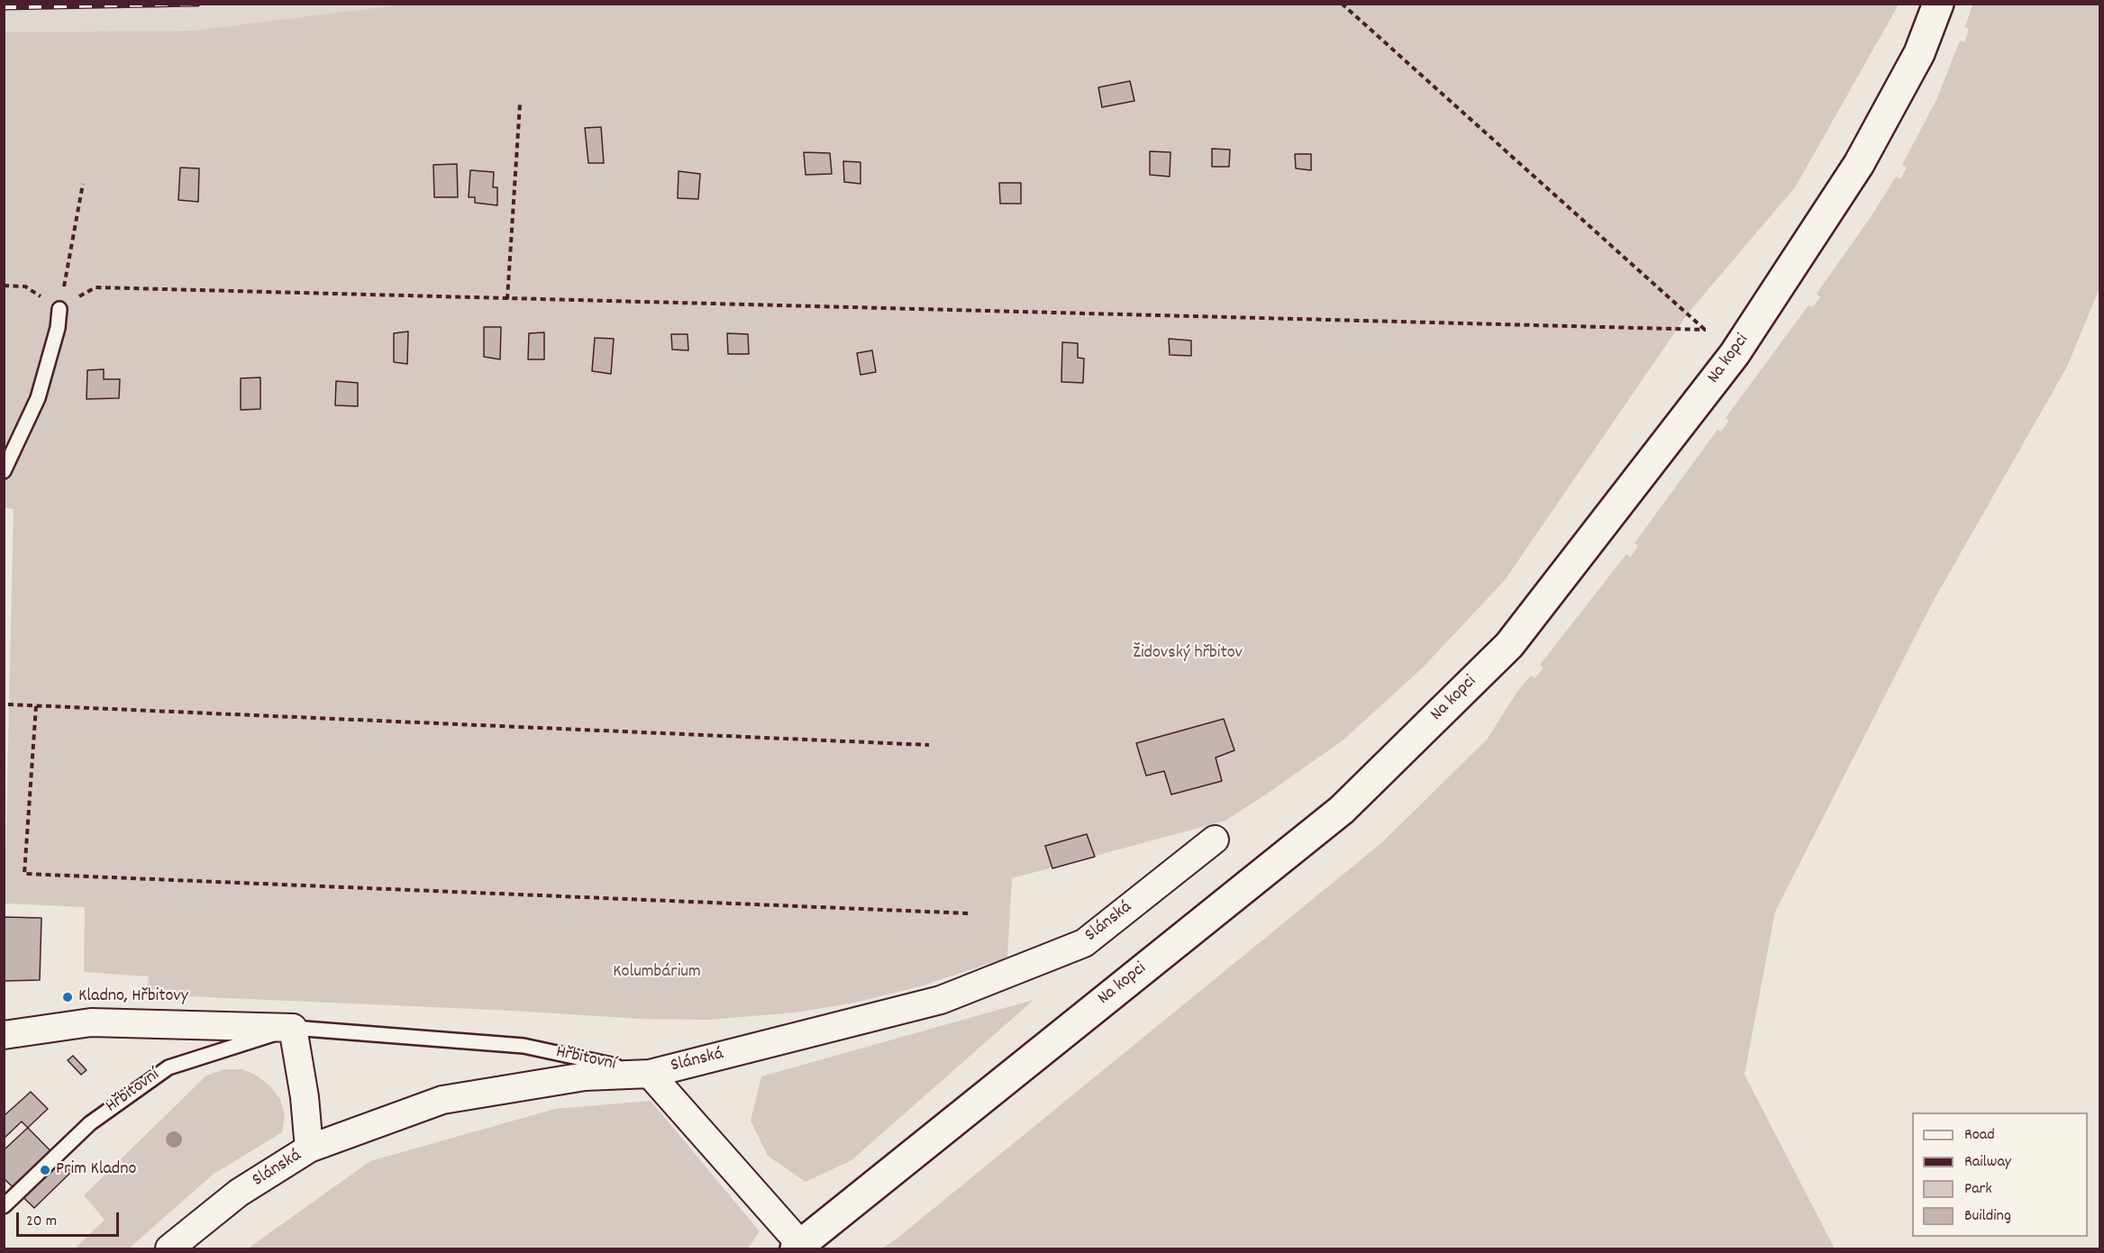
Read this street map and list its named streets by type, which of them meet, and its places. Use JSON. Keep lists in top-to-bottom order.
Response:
{
  "streets": {
    "main road": ["Na kopci"],
    "street": ["Slánská", "Hřbitovní"]
  },
  "crossings": [
    ["Slánská", "Hřbitovní"]
  ],
  "parks": ["Židovský hřbitov", "Kolumbárium"],
  "places": ["Kladno, Hřbitovy", "Prim Kladno"],
  "legend": [
    "Road",
    "Railway",
    "Park",
    "Building"
  ],
  "scale_bar": "20 m"
}
